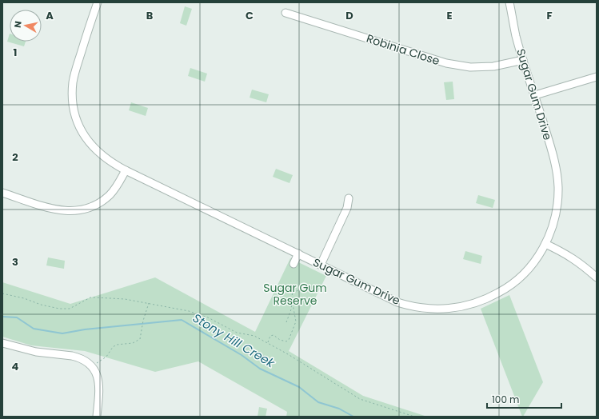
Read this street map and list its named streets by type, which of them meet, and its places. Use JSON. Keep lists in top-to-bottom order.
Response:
{
  "streets": {
    "street": ["Robinia Close", "Sugar Gum Drive"]
  },
  "crossings": [
    ["Robinia Close", "Sugar Gum Drive"]
  ],
  "water": ["Stony Hill Creek"],
  "parks": ["Sugar Gum Reserve"],
  "scale_bar": "100 m",
  "north": "left",
  "grid": {
    "columns": [
      "A",
      "B",
      "C",
      "D",
      "E",
      "F"
    ],
    "rows": [
      "1",
      "2",
      "3",
      "4"
    ]
  }
}
